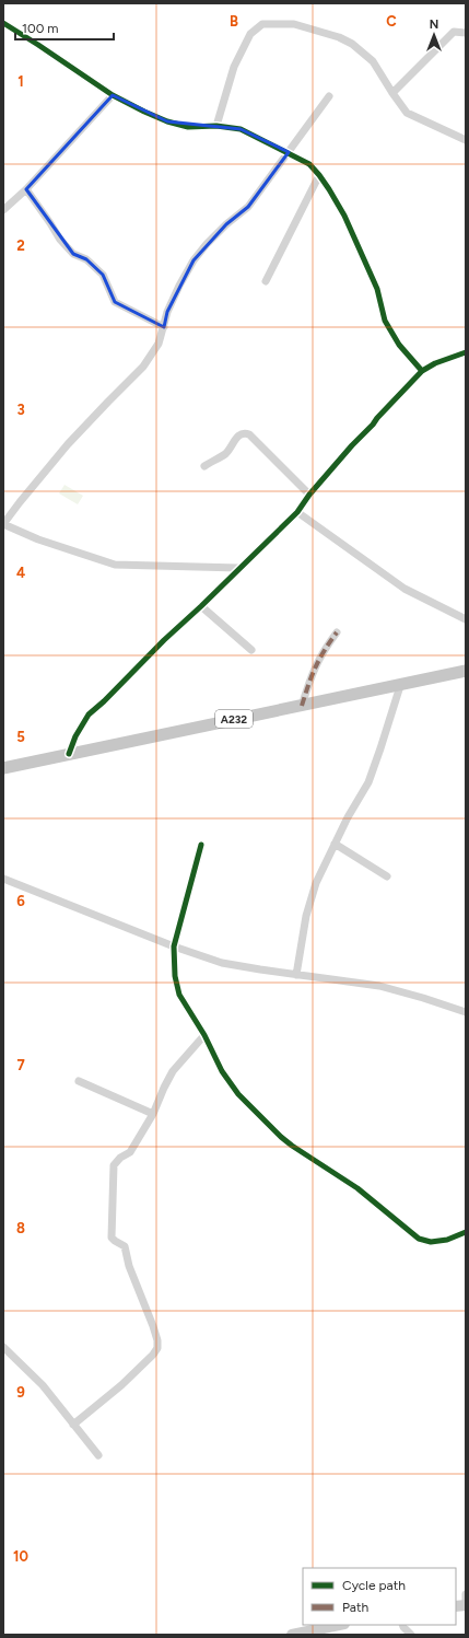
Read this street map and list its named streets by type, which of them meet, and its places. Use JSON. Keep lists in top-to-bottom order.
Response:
{
  "streets": {
    "main road": ["A232"]
  },
  "legend": ["Cycle path", "Path"],
  "scale_bar": "100 m",
  "north": "top",
  "grid": {
    "columns": ["B", "C"],
    "rows": [
      "1",
      "2",
      "3",
      "4",
      "5",
      "6",
      "7",
      "8",
      "9",
      "10"
    ]
  }
}
